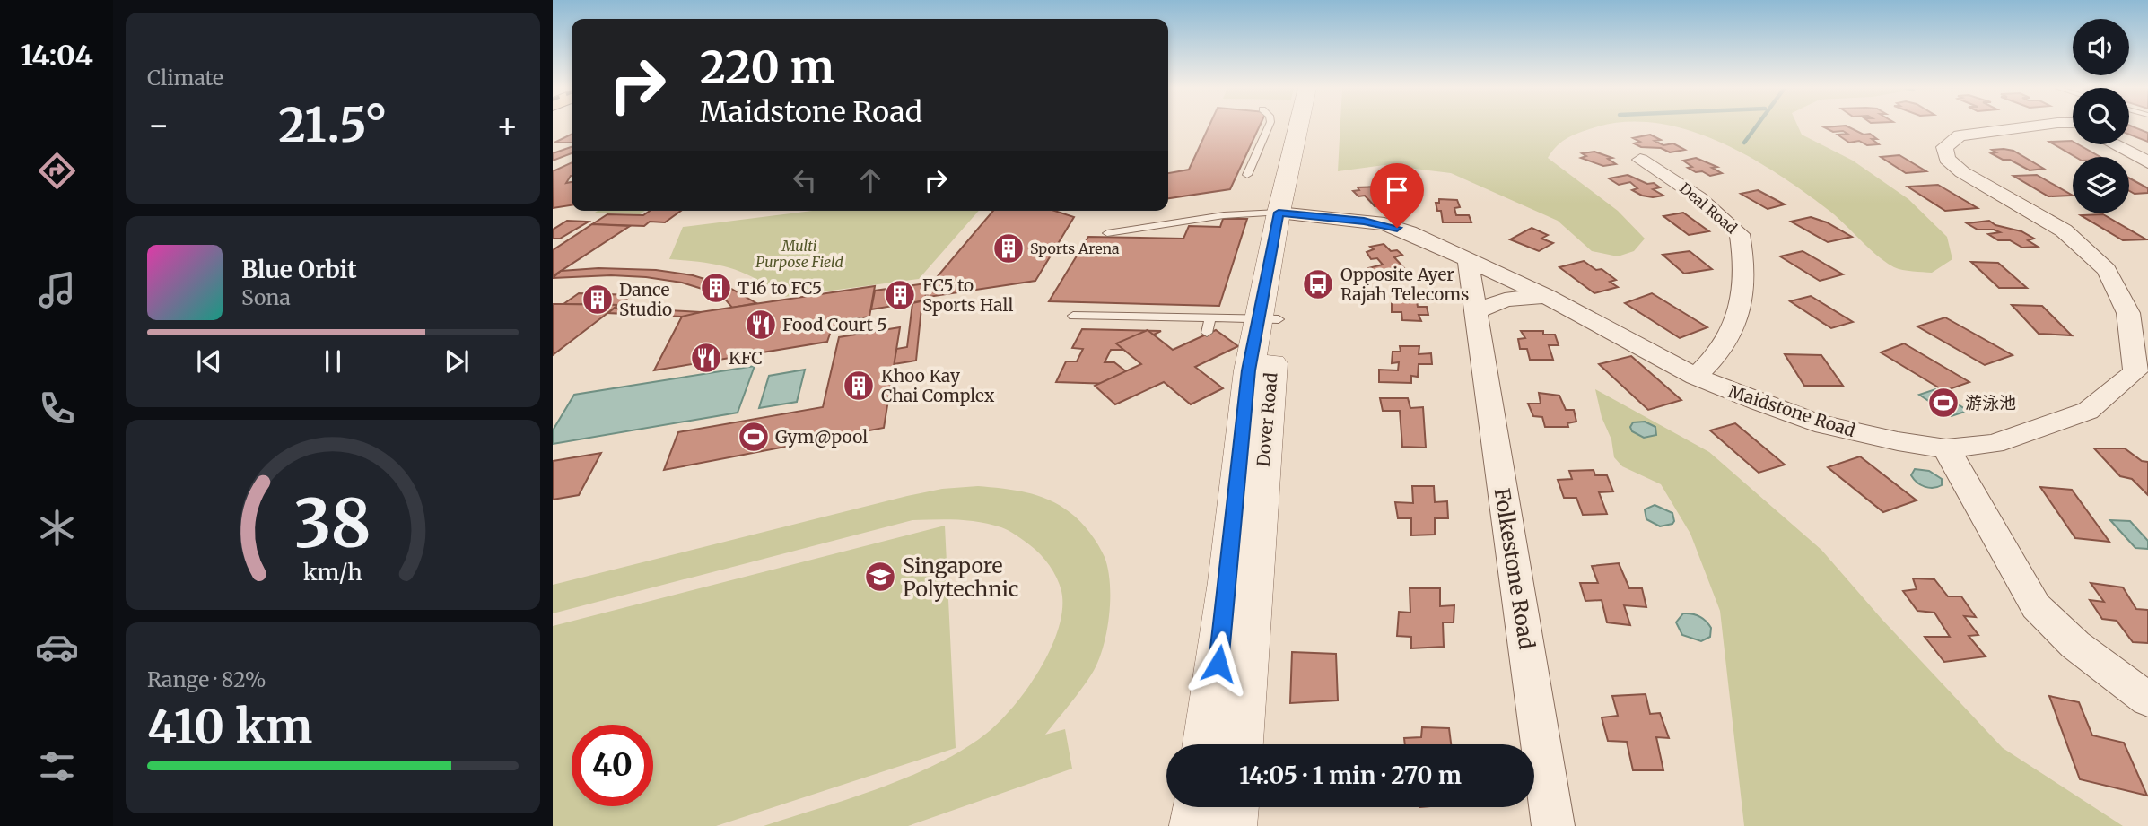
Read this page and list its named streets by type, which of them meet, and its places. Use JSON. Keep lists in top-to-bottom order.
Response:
{
  "streets": {
    "street": [
      "Deal Road",
      "Maidstone Road",
      "Dover Road",
      "Folkestone Road"
    ]
  },
  "crossings": [
    ["Deal Road", "Maidstone Road"],
    ["Maidstone Road", "Dover Road"],
    ["Maidstone Road", "Folkestone Road"]
  ],
  "parks": ["Multi Purpose Field"],
  "places": {
    "building": [
      "Sports Arena",
      "T16 to FC5",
      "FC5 to Sports Hall",
      "Dance Studio",
      "Khoo Kay Chai Complex"
    ],
    "bus stop": ["Opposite Ayer Rajah Telecoms"],
    "restaurant": ["Food Court 5", "KFC"],
    "sports": ["游泳池", "Gym@pool"],
    "school or university": ["Singapore Polytechnic"]
  },
  "page": {
    "tabs": "14:04",
    "tile": [
      "Climate",
      ["Range · 82%", "410 km"]
    ],
    "turn": ["220 m", "Maidstone Road"],
    "heat": ["−", "21.5°", "+"],
    "song": ["Blue Orbit", "Sona"],
    "limit": "40",
    "trip": "14:05 · 1 min · 270 m",
    "gauge": ["38", "km/h"]
  }
}
